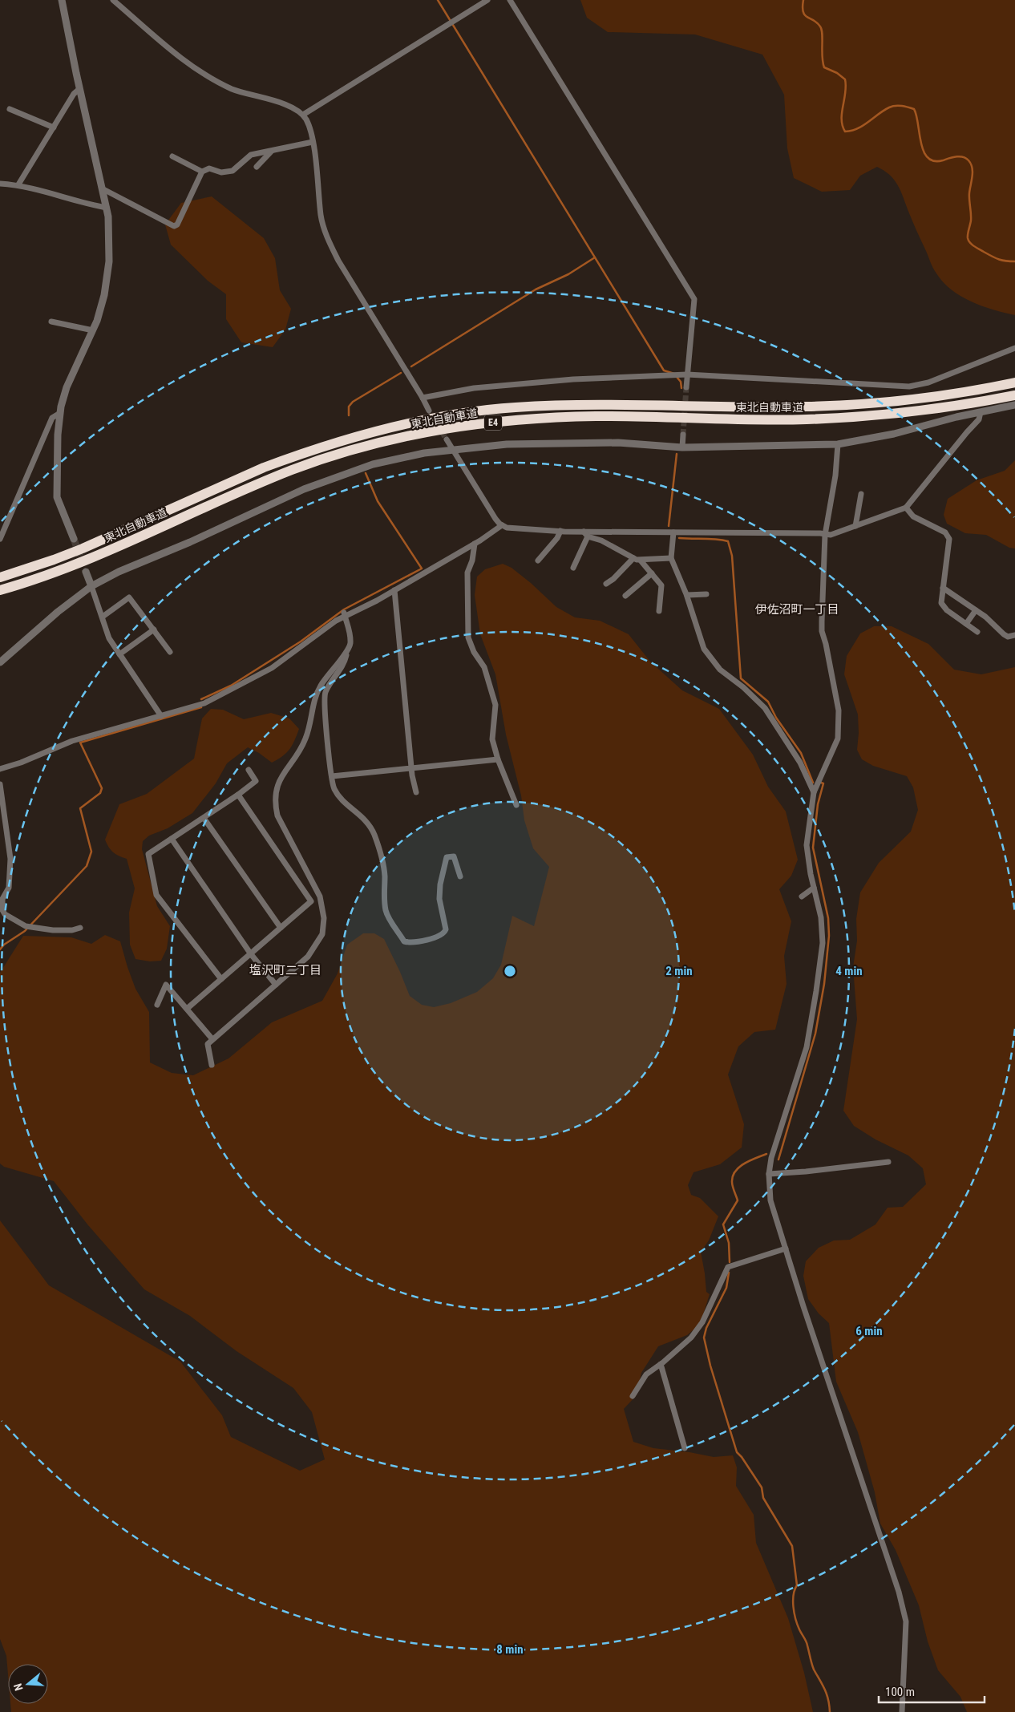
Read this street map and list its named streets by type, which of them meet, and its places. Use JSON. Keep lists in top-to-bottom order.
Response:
{
  "streets": {
    "highway": ["東北自動車道", "E4"]
  },
  "districts": ["伊佐沼町一丁目", "塩沢町二丁目"],
  "scale_bar": "100 m",
  "north": "left",
  "rings": [
    "2 min",
    "4 min",
    "6 min",
    "8 min"
  ]
}
